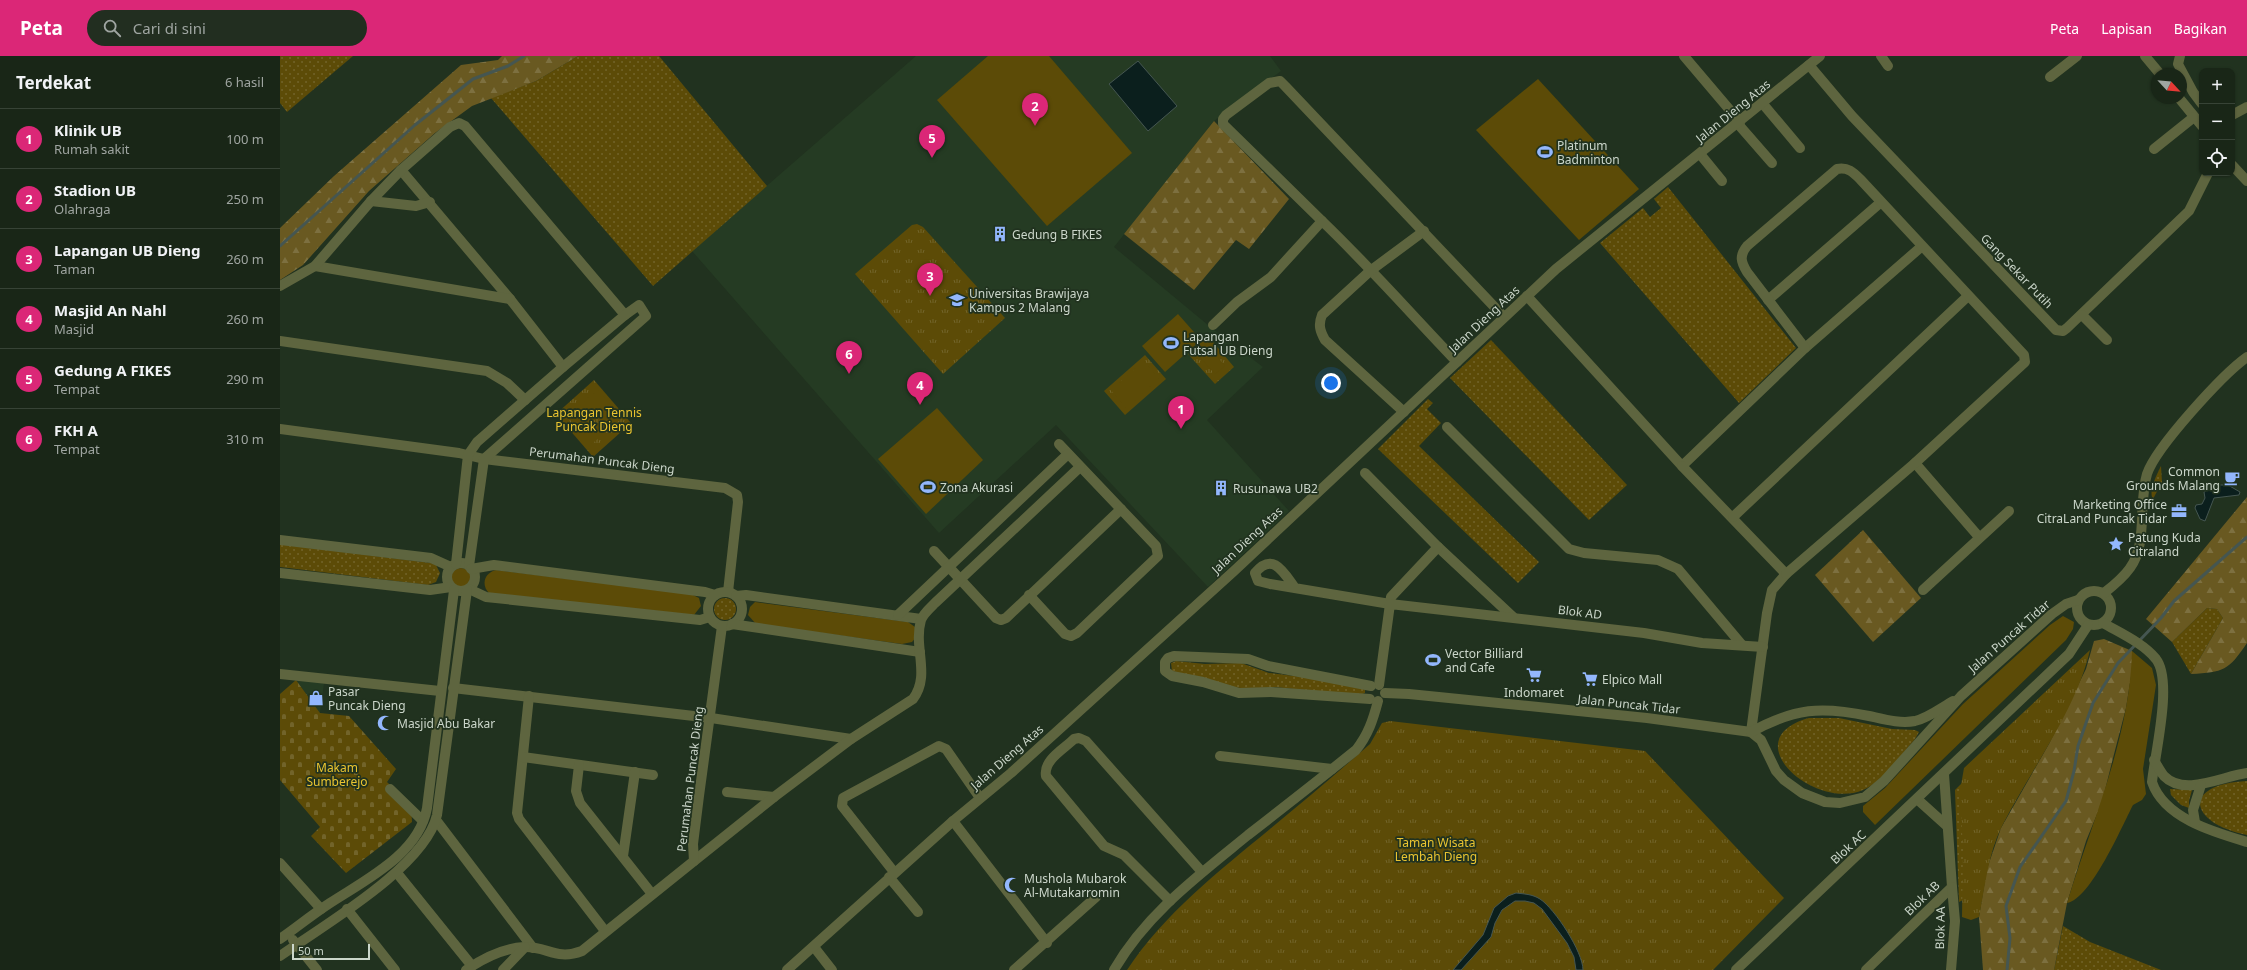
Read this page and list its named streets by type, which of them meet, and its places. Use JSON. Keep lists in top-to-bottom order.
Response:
{
  "streets": {
    "street": [
      "Jalan Dieng Atas",
      "Gang Sekar Putih",
      "Perumahan Puncak Dieng",
      "Blok AD",
      "Jalan Puncak Tidar",
      "Blok AC",
      "Blok AB",
      "Blok AA"
    ]
  },
  "crossings": [
    ["Jalan Dieng Atas", "Gang Sekar Putih"],
    ["Jalan Puncak Tidar", "Blok AC"],
    ["Blok AC", "Blok AB"],
    ["Blok AB", "Blok AA"]
  ],
  "parks": ["Lapangan Tennis Puncak Dieng", "Makam Sumberejo", "Taman Wisata Lembah Dieng"],
  "places": {
    "sports": [
      "Platinum Badminton",
      "Lapangan Futsal UB Dieng",
      "Zona Akurasi",
      "Vector Billiard and Cafe"
    ],
    "building": ["Gedung B FIKES", "Rusunawa UB2"],
    "school or university": ["Universitas Brawijaya Kampus 2 Malang"],
    "cafe": ["Common Grounds Malang"],
    "office": ["Marketing Office CitraLand Puncak Tidar"],
    "place": ["Patung Kuda Citraland"],
    "supermarket": ["Indomaret", "Elpico Mall"],
    "shop": ["Pasar Puncak Dieng"],
    "mosque": ["Masjid Abu Bakar", "Mushola Mubarok Al-Mutakarromin"]
  },
  "scale_bar": "50 m",
  "north": "bottom right",
  "page": {
    "header": "Peta",
    "search": "Cari di sini",
    "nav": ["Peta", "Lapisan", "Bagikan"],
    "heading": ["Terdekat", "6 hasil"],
    "map_buttons": ["+", "−"],
    "pins": [
      "2",
      "5",
      "3",
      "6",
      "4",
      "1"
    ],
    "list": [
      {
        "mark": "1",
        "name": "Klinik UB",
        "note": "Rumah sakit",
        "value": "100 m"
      },
      {
        "mark": "2",
        "name": "Stadion UB",
        "note": "Olahraga",
        "value": "250 m"
      },
      {
        "mark": "3",
        "name": "Lapangan UB Dieng",
        "note": "Taman",
        "value": "260 m"
      },
      {
        "mark": "4",
        "name": "Masjid An Nahl",
        "note": "Masjid",
        "value": "260 m"
      },
      {
        "mark": "5",
        "name": "Gedung A FIKES",
        "note": "Tempat",
        "value": "290 m"
      },
      {
        "mark": "6",
        "name": "FKH A",
        "note": "Tempat",
        "value": "310 m"
      }
    ],
    "scale": "50 m"
  }
}
